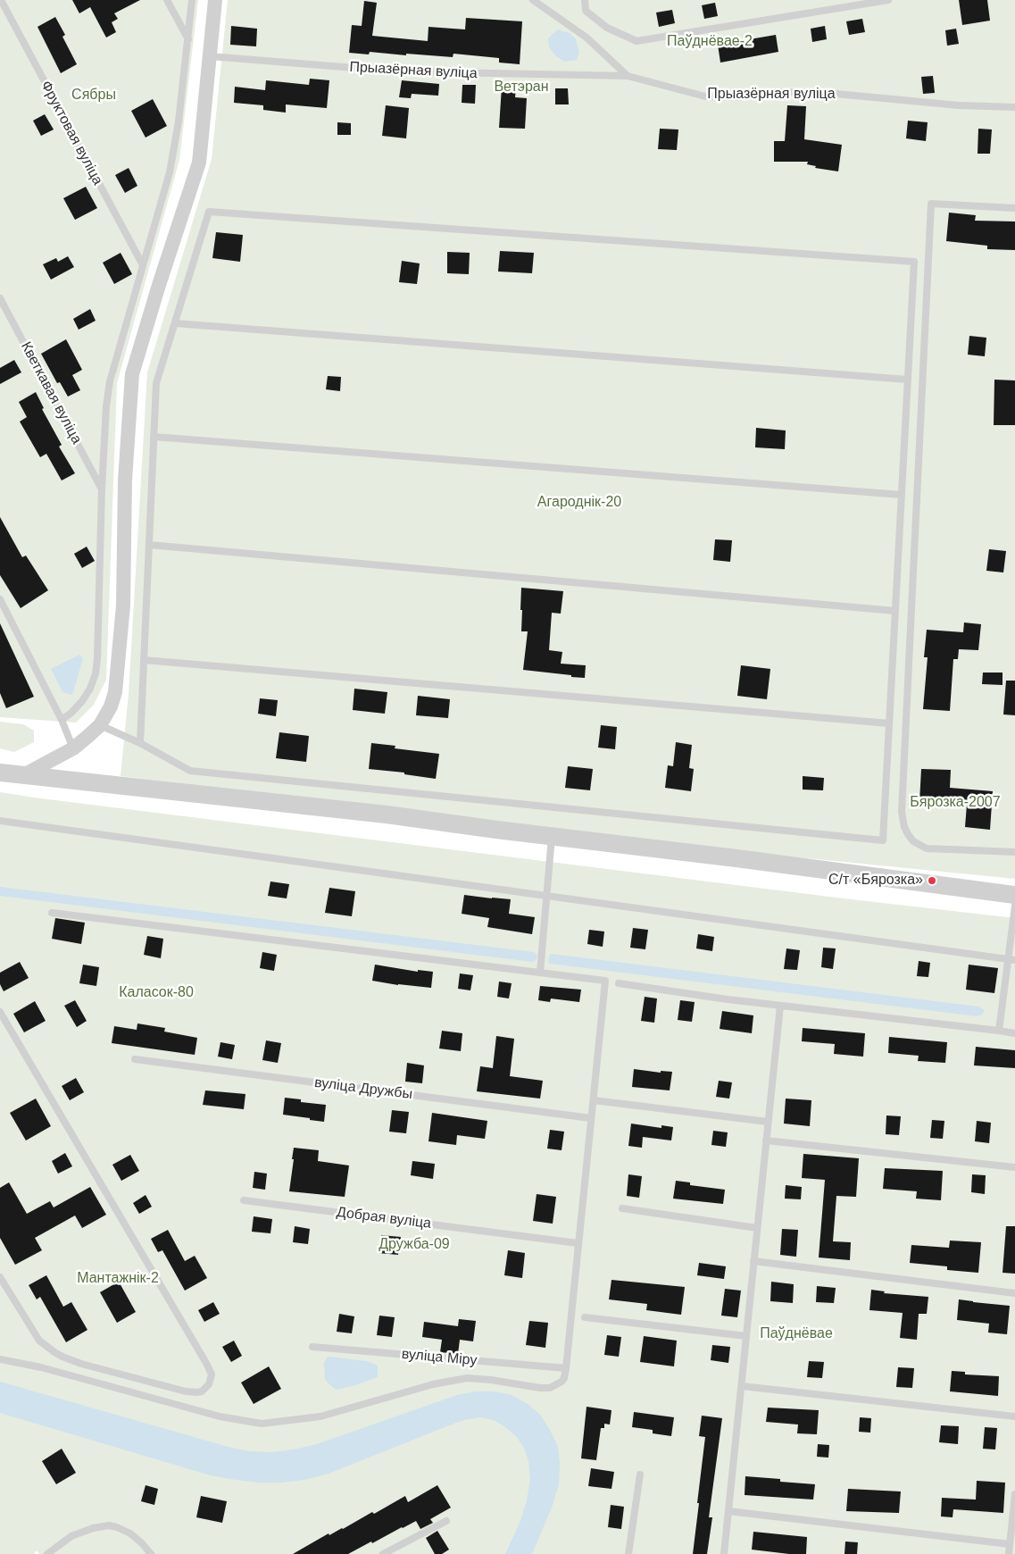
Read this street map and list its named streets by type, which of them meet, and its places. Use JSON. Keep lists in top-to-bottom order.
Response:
{
  "streets": {
    "lane": [
      "Прыазёрная вуліца",
      "Фруктовая вуліца",
      "Кветкавая вуліца",
      "вуліца Дружбы",
      "Добрая вуліца",
      "вуліца Міру"
    ]
  },
  "parks": [
    "Паўднёвае-2",
    "Ветэран",
    "Сябры",
    "Агароднік-20",
    "Бярозка-2007",
    "Каласок-80",
    "Дружба-09",
    "Мантажнік-2",
    "Паўднёвае"
  ],
  "places": ["С/т «Бярозка»"]
}
